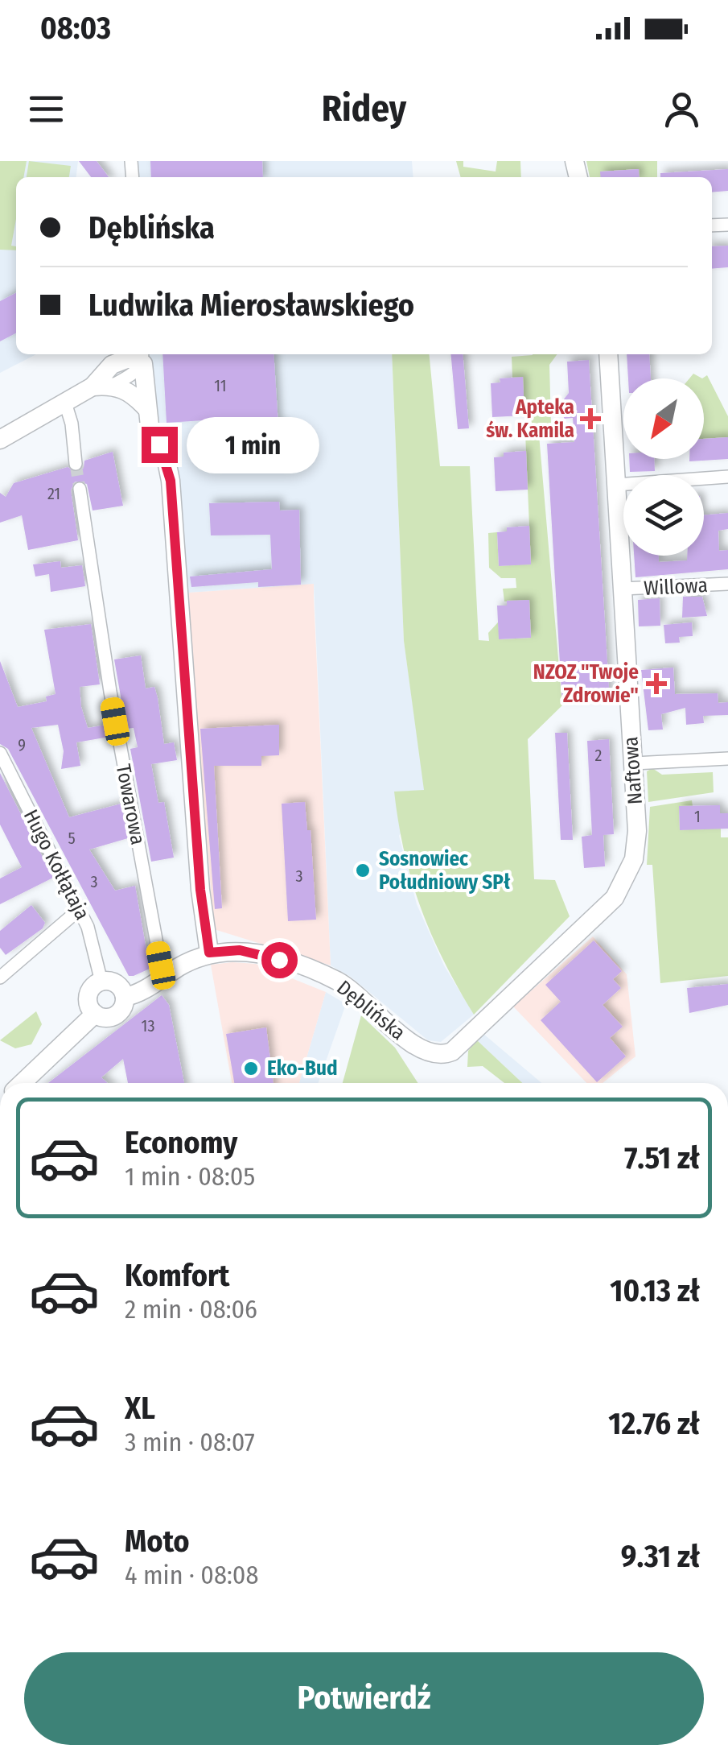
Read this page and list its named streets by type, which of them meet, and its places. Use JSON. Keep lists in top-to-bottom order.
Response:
{
  "streets": {
    "street": [
      "Willowa",
      "Naftowa",
      "Towarowa",
      "Hugo Kołłątaja",
      "Dęblińska"
    ]
  },
  "crossings": [
    ["Willowa", "Naftowa"],
    ["Naftowa", "Dęblińska"],
    ["Towarowa", "Dęblińska"],
    ["Hugo Kołłątaja", "Dęblińska"]
  ],
  "places": {
    "health": ["Apteka św. Kamila", "NZOZ \"Twoje Zdrowie\""],
    "other": ["Sosnowiec Południowy SPł", "Eko-Bud"]
  },
  "house_numbers": [
    "11",
    "21",
    "9",
    "2",
    "1",
    "5",
    "3",
    "3",
    "13"
  ],
  "north": "bottom left",
  "page": {
    "status": "08:03",
    "header": "Ridey",
    "banner": ["Dęblińska", "Ludwika Mierosławskiego"],
    "bubble": "1 min",
    "list": [
      {
        "name": "Economy",
        "note": "1 min · 08:05",
        "value": "7.51 zł"
      },
      {
        "name": "Komfort",
        "note": "2 min · 08:06",
        "value": "10.13 zł"
      },
      {
        "name": "XL",
        "note": "3 min · 08:07",
        "value": "12.76 zł"
      },
      {
        "name": "Moto",
        "note": "4 min · 08:08",
        "value": "9.31 zł"
      }
    ],
    "buttons": "Potwierdź"
  }
}
